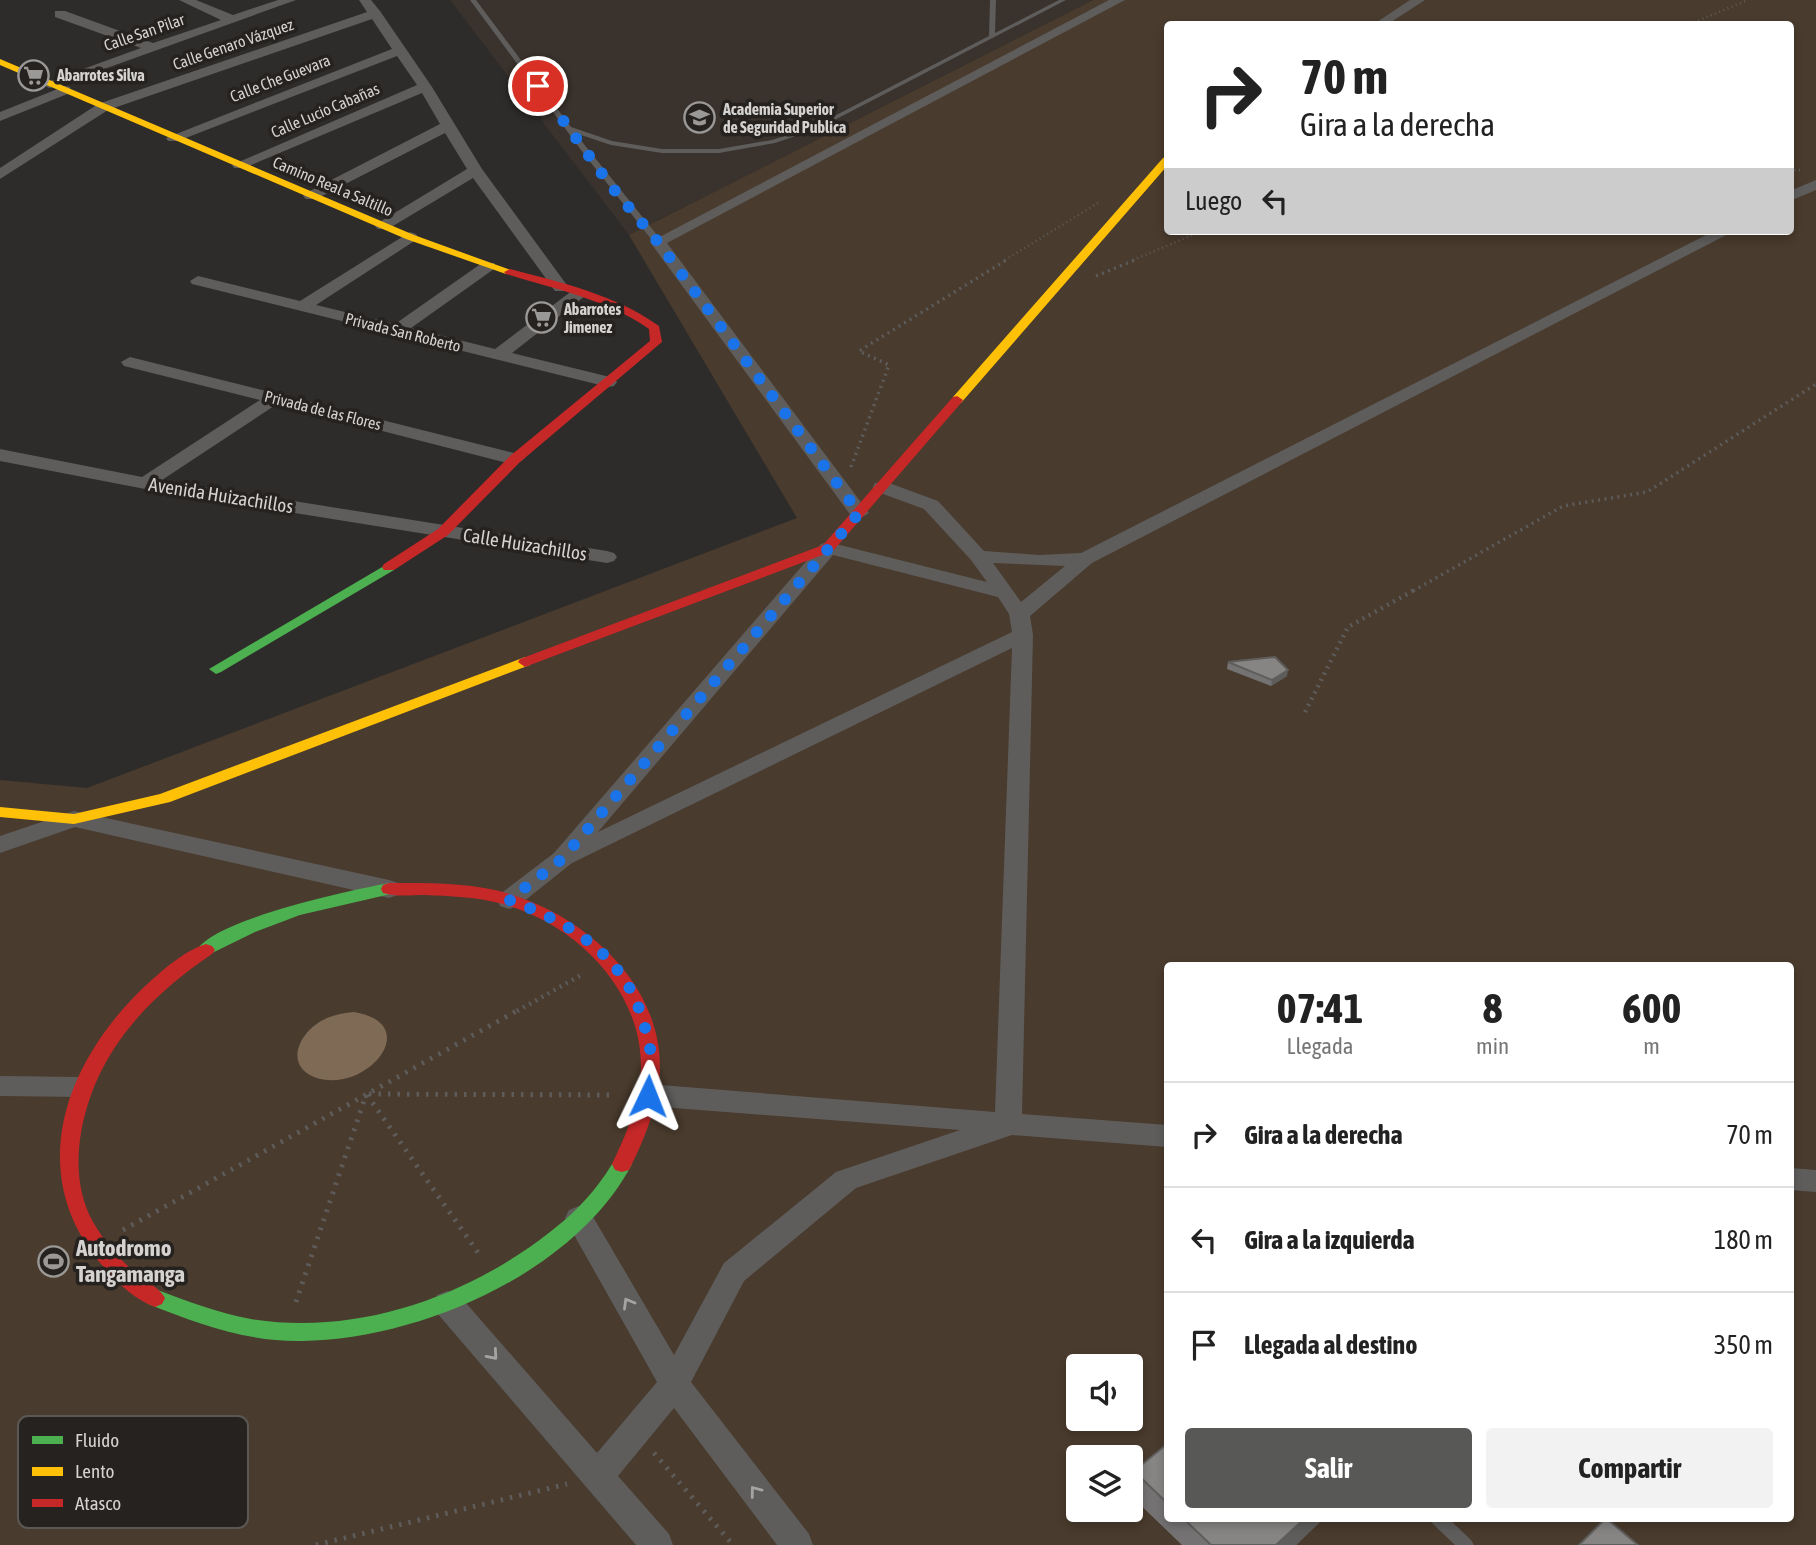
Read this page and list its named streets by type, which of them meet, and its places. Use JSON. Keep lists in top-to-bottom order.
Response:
{
  "streets": {
    "street": [
      "Calle San Pilar",
      "Calle Genaro Vázquez",
      "Calle Che Guevara",
      "Calle Lucio Cabañas",
      "Camino Real a Saltillo",
      "Privada San Roberto",
      "Privada de las Flores",
      "Avenida Huizachillos",
      "Calle Huizachillos"
    ]
  },
  "crossings": [
    ["Calle San Pilar", "Camino Real a Saltillo"],
    ["Calle Genaro Vázquez", "Camino Real a Saltillo"],
    ["Calle Che Guevara", "Camino Real a Saltillo"],
    ["Calle Lucio Cabañas", "Camino Real a Saltillo"],
    ["Camino Real a Saltillo", "Privada San Roberto"],
    ["Avenida Huizachillos", "Calle Huizachillos"]
  ],
  "places": {
    "supermarket": ["Abarrotes Silva", "Abarrotes Jimenez"],
    "school or university": ["Academia Superior de Seguridad Publica"],
    "sports": ["Autodromo Tangamanga"]
  },
  "legend": ["Fluido", "Lento", "Atasco"],
  "page": {
    "turn": ["70 m", "Gira a la derecha"],
    "then": "Luego",
    "eta": [
      "07:41",
      "Llegada",
      "8",
      "min",
      "600",
      "m"
    ],
    "list": [
      {
        "name": "Gira a la derecha",
        "value": "70 m"
      },
      {
        "name": "Gira a la izquierda",
        "value": "180 m"
      },
      {
        "name": "Llegada al destino",
        "value": "350 m"
      }
    ],
    "buttons": ["Salir", "Compartir"]
  }
}
